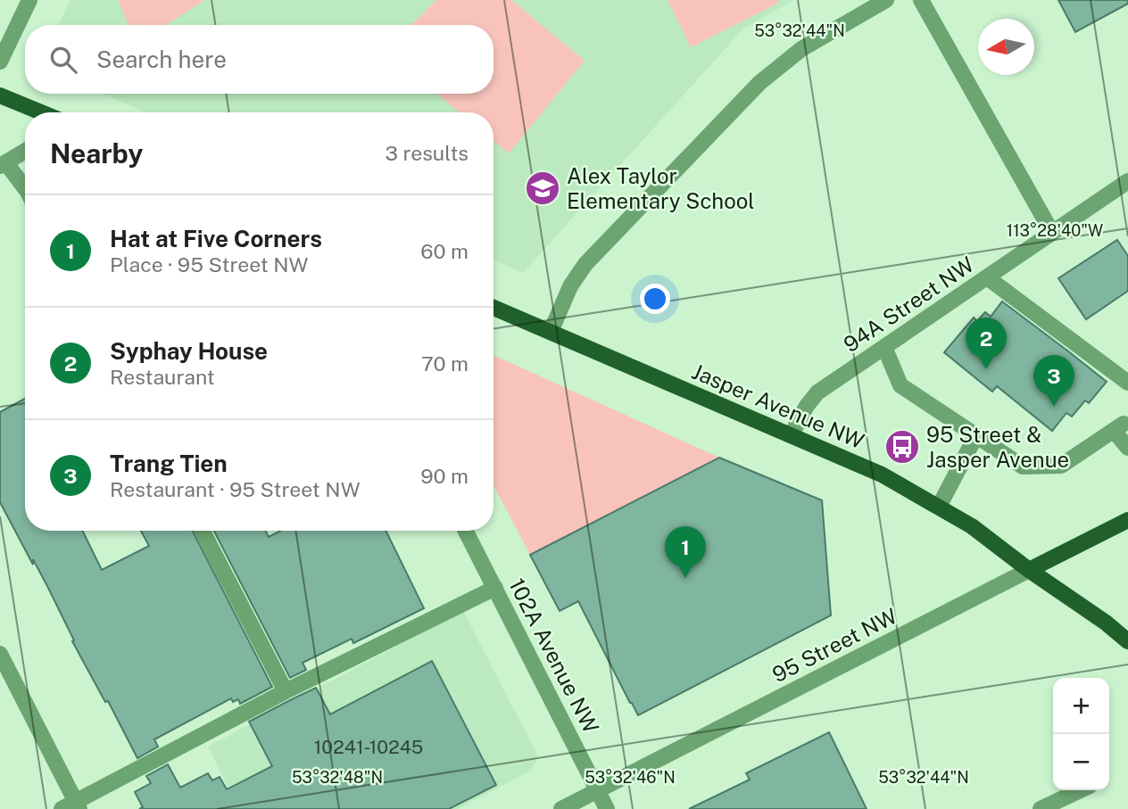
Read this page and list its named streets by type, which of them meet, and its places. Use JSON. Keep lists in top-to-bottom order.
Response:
{
  "streets": {
    "main road": ["Jasper Avenue NW", "95 Street NW"],
    "street": ["94A Street NW", "102A Avenue NW"]
  },
  "crossings": [
    ["94A Street NW", "Jasper Avenue NW"],
    ["Jasper Avenue NW", "95 Street NW"],
    ["95 Street NW", "102A Avenue NW"]
  ],
  "places": {
    "school or university": ["Alex Taylor Elementary School"],
    "bus stop": ["95 Street & Jasper Avenue"]
  },
  "house_numbers": ["10241-10245"],
  "north": "left",
  "page": {
    "search": "Search here",
    "heading": ["Nearby", "3 results"],
    "list": [
      {
        "mark": "1",
        "name": "Hat at Five Corners",
        "note": "Place · 95 Street NW",
        "value": "60 m"
      },
      {
        "mark": "2",
        "name": "Syphay House",
        "note": "Restaurant",
        "value": "70 m"
      },
      {
        "mark": "3",
        "name": "Trang Tien",
        "note": "Restaurant · 95 Street NW",
        "value": "90 m"
      }
    ],
    "pins": ["2", "3", "1"],
    "map_buttons": ["+", "−"]
  },
  "coordinates": [
    "53°32'44\"N",
    "113°28'40\"W",
    "53°32'48\"N",
    "53°32'46\"N"
  ]
}
